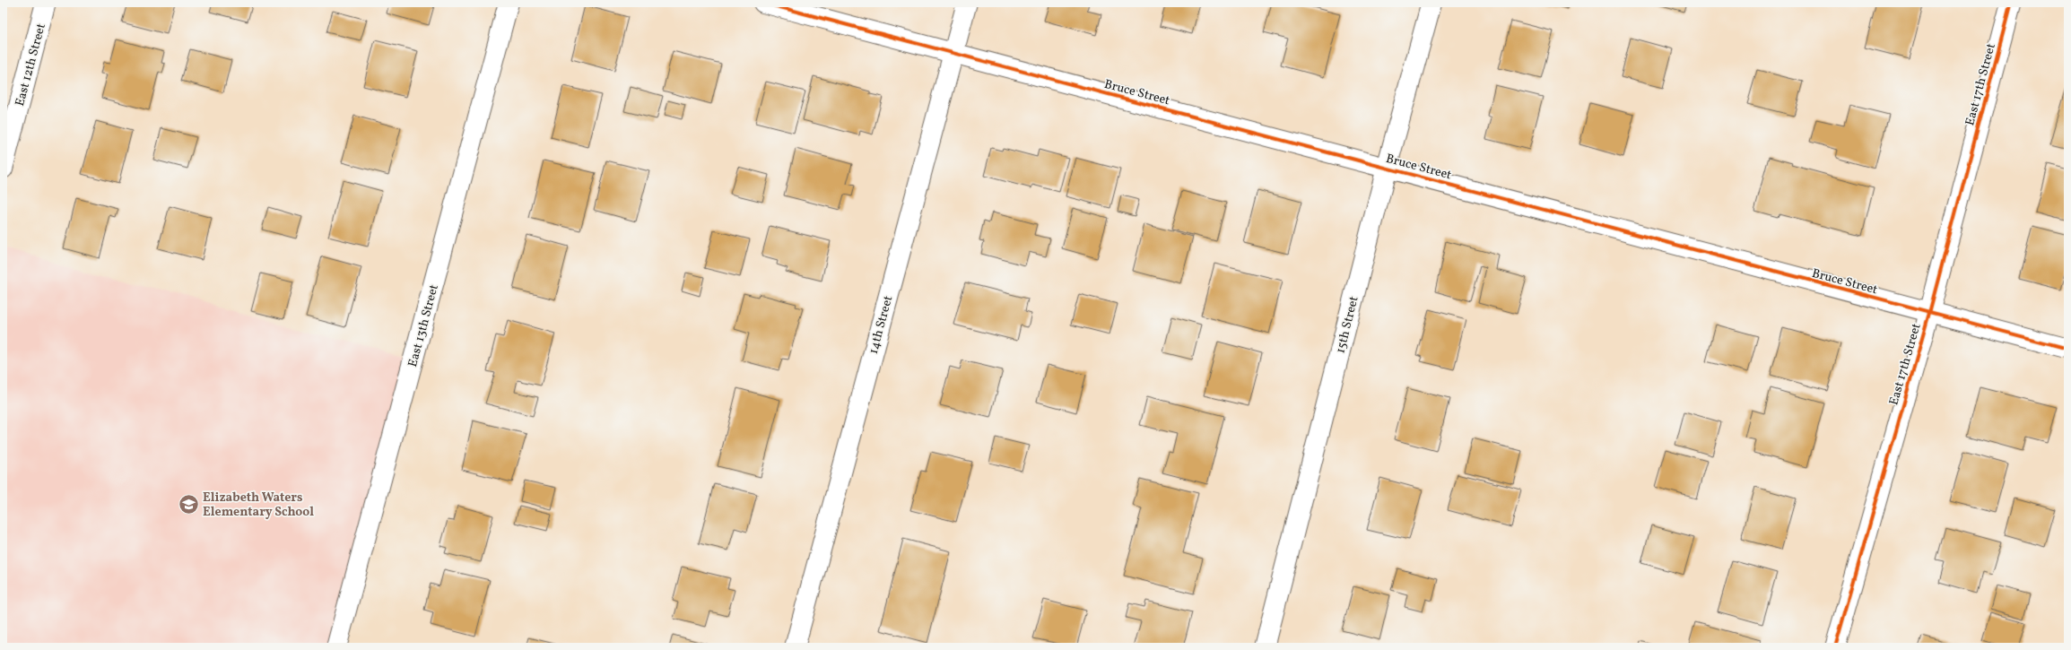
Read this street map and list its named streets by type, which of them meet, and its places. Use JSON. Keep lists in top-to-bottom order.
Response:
{
  "streets": {
    "street": [
      "East 12th Street",
      "East 17th Street",
      "Bruce Street",
      "14th Street",
      "15th Street",
      "East 13th Street"
    ]
  },
  "crossings": [
    ["East 17th Street", "Bruce Street"],
    ["Bruce Street", "14th Street"],
    ["Bruce Street", "15th Street"]
  ],
  "places": {
    "school or university": ["Elizabeth Waters Elementary School"]
  }
}
